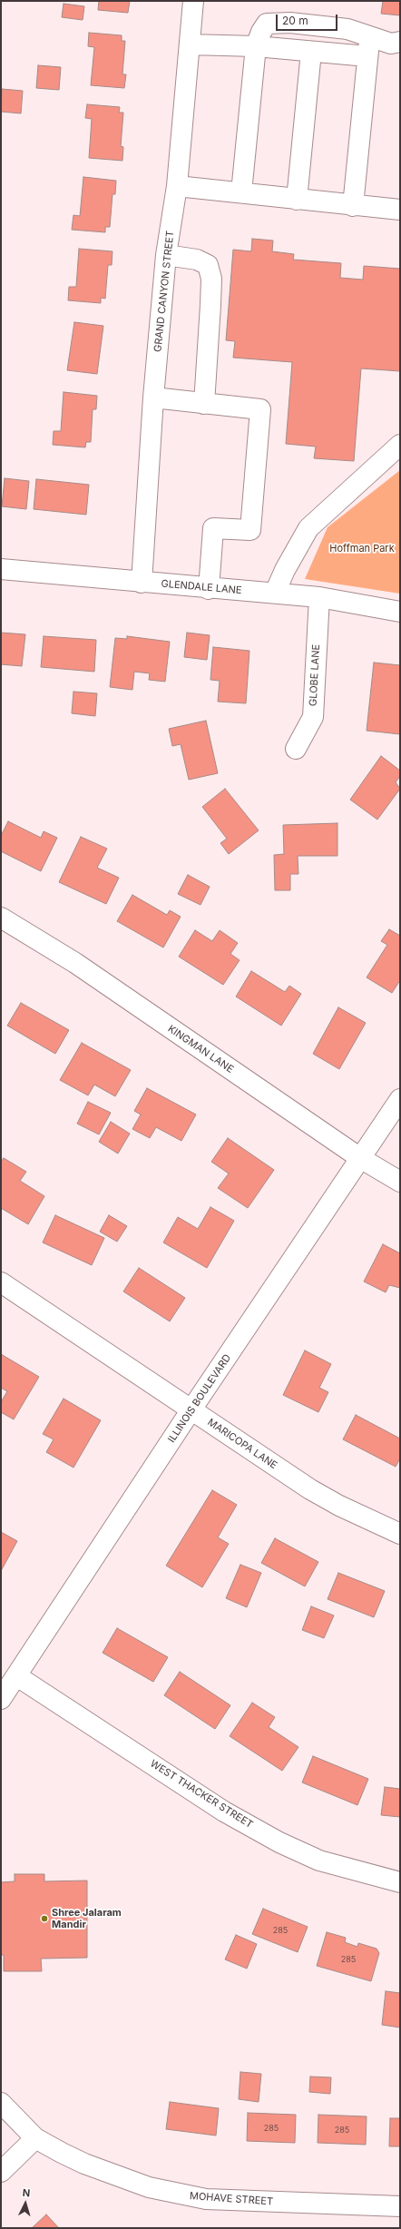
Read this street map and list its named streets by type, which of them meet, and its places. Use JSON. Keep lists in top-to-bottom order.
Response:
{
  "streets": {
    "street": [
      "GRAND CANYON STREET",
      "GLENDALE LANE",
      "GLOBE LANE",
      "KINGMAN LANE",
      "ILLINOIS BOULEVARD",
      "MARICOPA LANE",
      "WEST THACKER STREET",
      "MOHAVE STREET"
    ]
  },
  "crossings": [
    ["GRAND CANYON STREET", "GLENDALE LANE"],
    ["GLENDALE LANE", "GLOBE LANE"],
    ["KINGMAN LANE", "ILLINOIS BOULEVARD"],
    ["ILLINOIS BOULEVARD", "MARICOPA LANE"],
    ["ILLINOIS BOULEVARD", "WEST THACKER STREET"]
  ],
  "parks": ["Hoffman Park"],
  "places": ["Shree Jalaram Mandir"],
  "house_numbers": [
    "285",
    "285",
    "285",
    "285"
  ],
  "scale_bar": "20 m",
  "north": "top"
}
